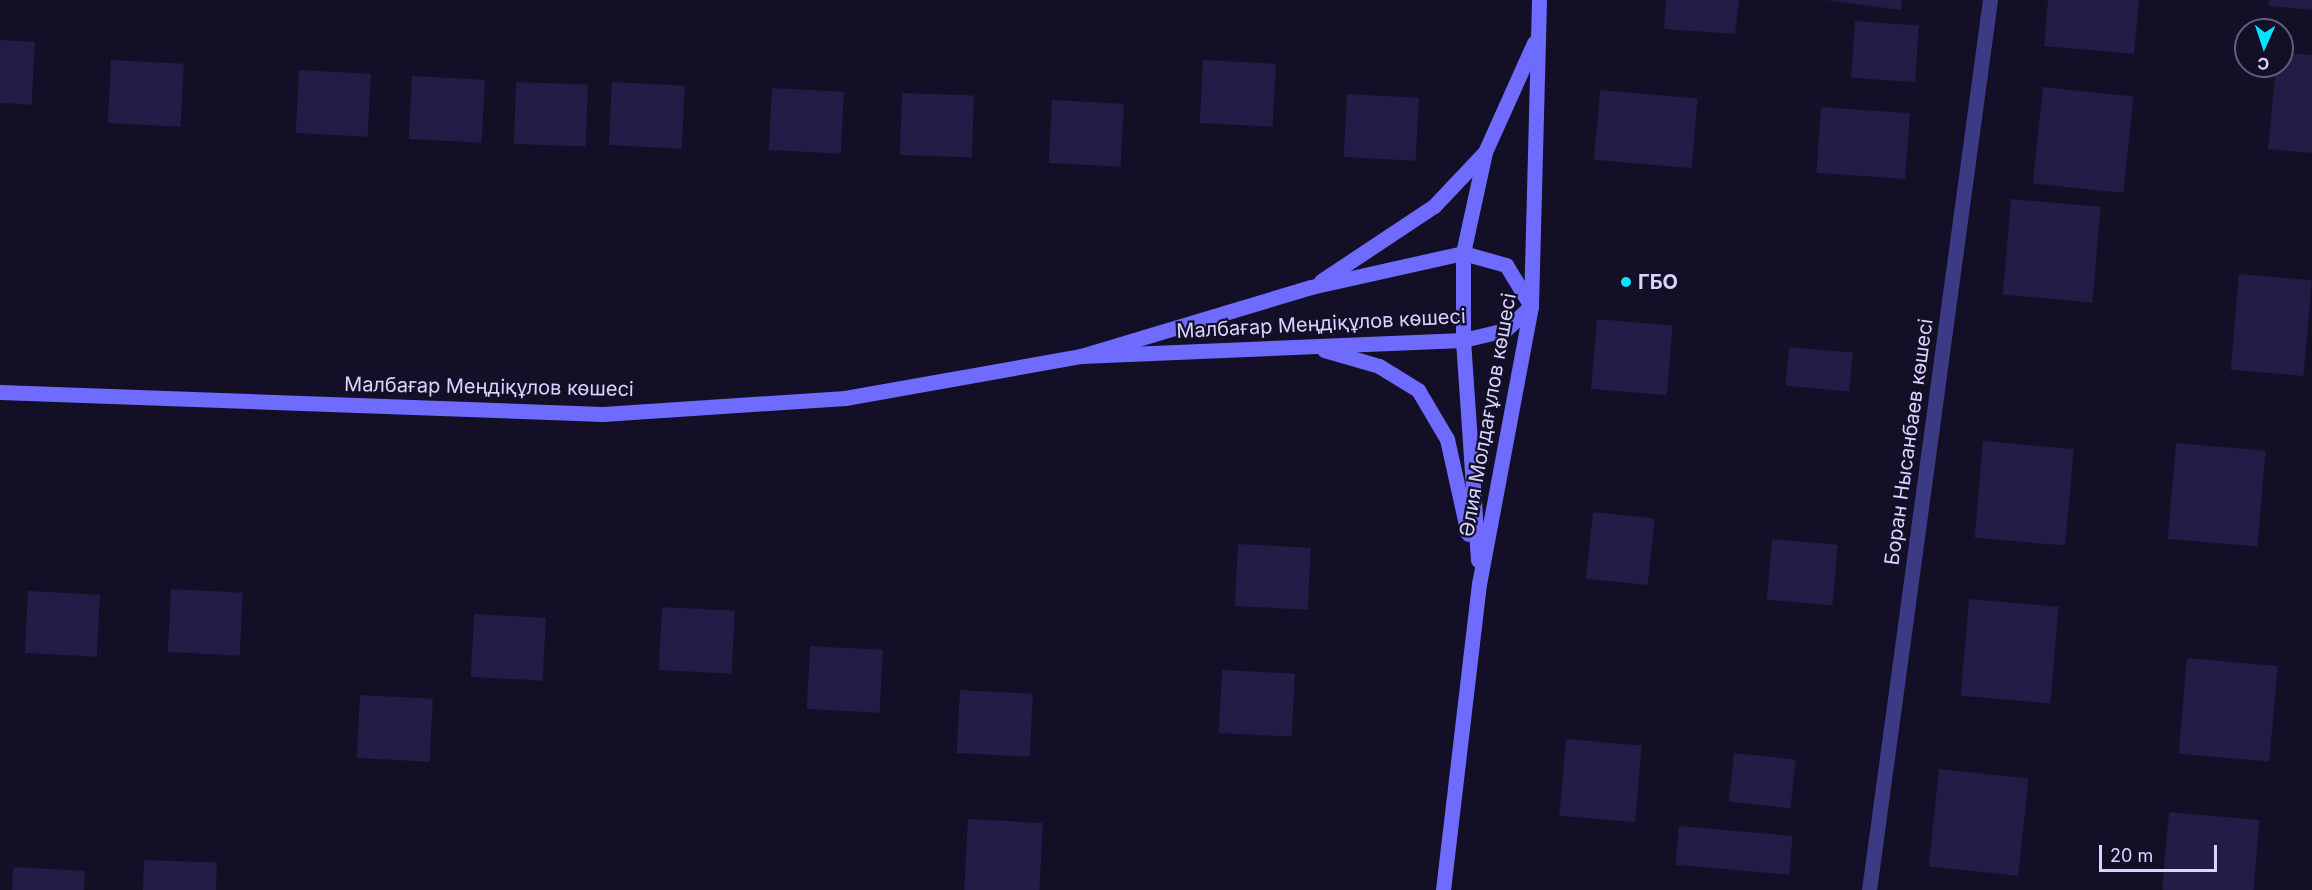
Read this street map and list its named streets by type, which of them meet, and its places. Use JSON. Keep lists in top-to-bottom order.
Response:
{
  "streets": {
    "main road": ["Малбағар Меңдіқұлов көшесі", "Әлия Молдағұлов көшесі"],
    "street": ["Боран Нысанбаев көшесі"]
  },
  "crossings": [
    ["Малбағар Меңдіқұлов көшесі", "Әлия Молдағұлов көшесі"]
  ],
  "places": ["ГБО"],
  "scale_bar": "20 m",
  "north": "bottom"
}
